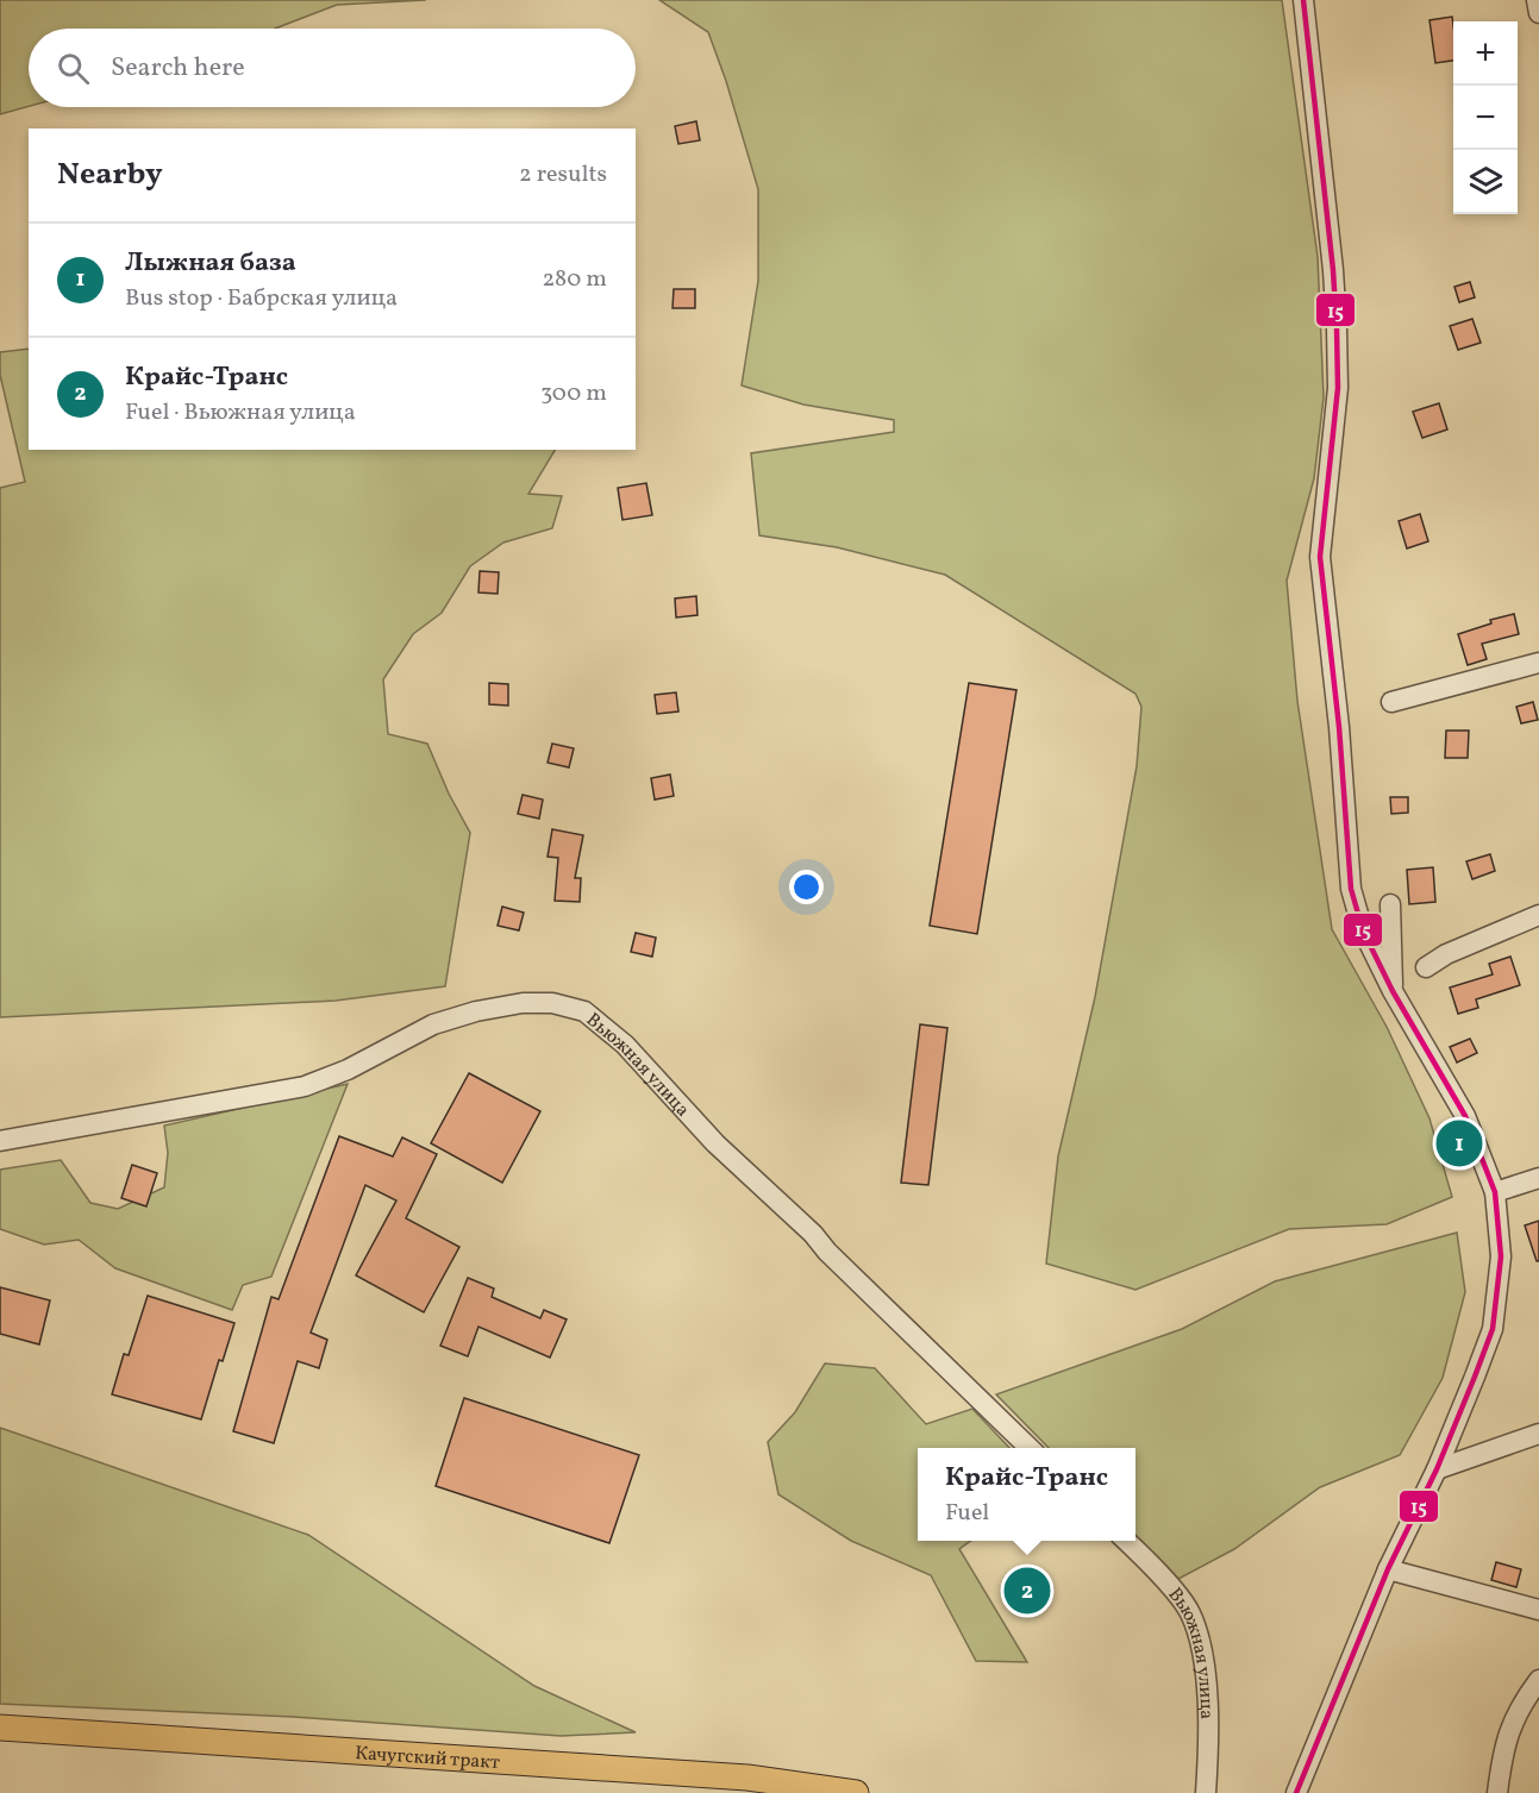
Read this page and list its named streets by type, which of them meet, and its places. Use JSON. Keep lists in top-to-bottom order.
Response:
{
  "streets": {
    "main road": ["Качугский тракт"],
    "street": ["Вьюжная улица"]
  },
  "lines": ["transit line 15"],
  "page": {
    "map_buttons": ["+", "−"],
    "search": "Search here",
    "heading": ["Nearby", "2 results"],
    "list": [
      {
        "mark": "1",
        "name": "Лыжная база",
        "note": "Bus stop · Бабрская улица",
        "value": "280 m"
      },
      {
        "mark": "2",
        "name": "Крайс-Транс",
        "note": "Fuel · Вьюжная улица",
        "value": "300 m"
      }
    ],
    "pins": ["1", "2"],
    "popup": ["Крайс-Транс", "Fuel"]
  }
}
